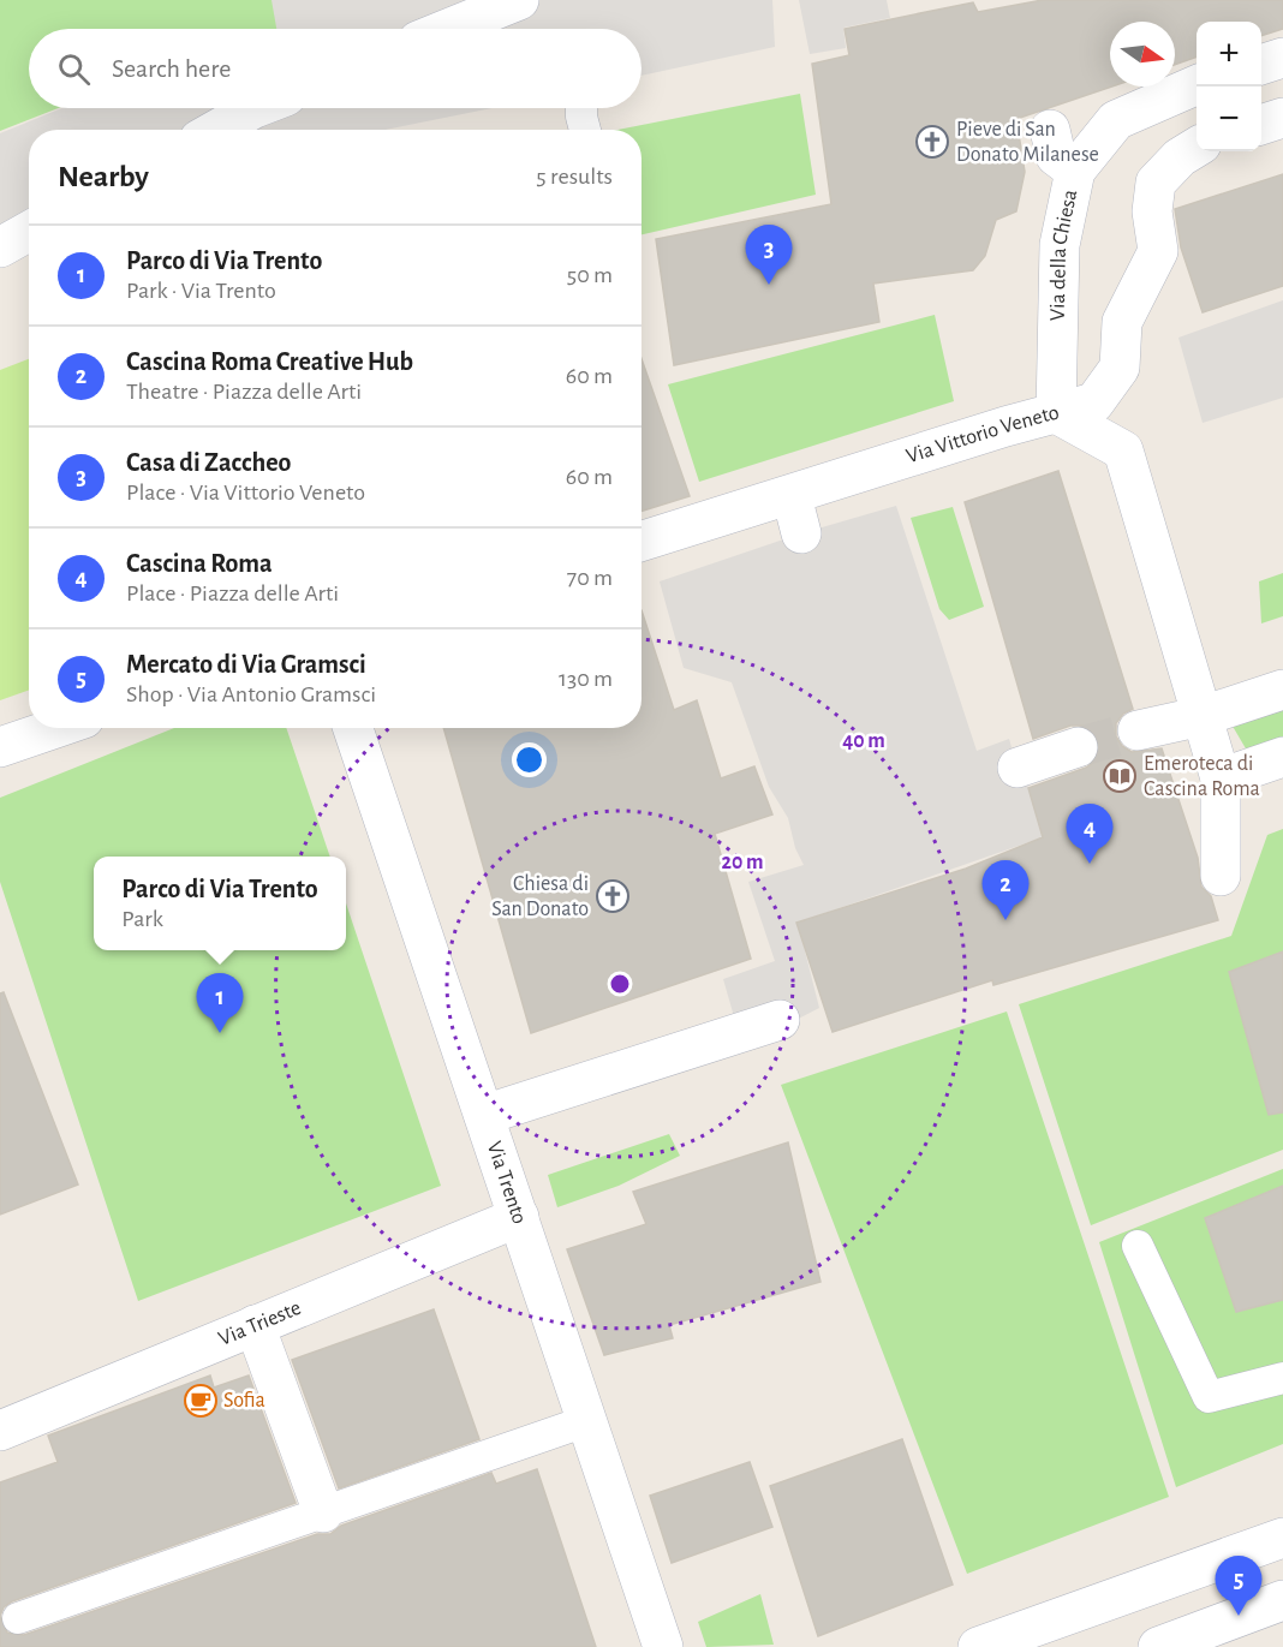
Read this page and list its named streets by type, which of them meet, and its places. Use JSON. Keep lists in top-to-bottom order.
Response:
{
  "streets": {
    "street": [
      "Via della Chiesa",
      "Via Vittorio Veneto",
      "Via Trento",
      "Via Trieste"
    ]
  },
  "crossings": [
    ["Via della Chiesa", "Via Vittorio Veneto"],
    ["Via Trento", "Via Trieste"]
  ],
  "places": {
    "church": ["Pieve di San Donato Milanese", "Chiesa di San Donato"],
    "library": ["Emeroteca di Cascina Roma"],
    "cafe": ["Sofia"]
  },
  "north": "right",
  "page": {
    "map_buttons": ["+", "−"],
    "search": "Search here",
    "heading": ["Nearby", "5 results"],
    "list": [
      {
        "mark": "1",
        "name": "Parco di Via Trento",
        "note": "Park · Via Trento",
        "value": "50 m"
      },
      {
        "mark": "2",
        "name": "Cascina Roma Creative Hub",
        "note": "Theatre · Piazza delle Arti",
        "value": "60 m"
      },
      {
        "mark": "3",
        "name": "Casa di Zaccheo",
        "note": "Place · Via Vittorio Veneto",
        "value": "60 m"
      },
      {
        "mark": "4",
        "name": "Cascina Roma",
        "note": "Place · Piazza delle Arti",
        "value": "70 m"
      },
      {
        "mark": "5",
        "name": "Mercato di Via Gramsci",
        "note": "Shop · Via Antonio Gramsci",
        "value": "130 m"
      }
    ],
    "pins": [
      "3",
      "4",
      "2",
      "1",
      "5"
    ],
    "popup": ["Parco di Via Trento", "Park"]
  },
  "rings": ["40 m", "20 m"]
}
